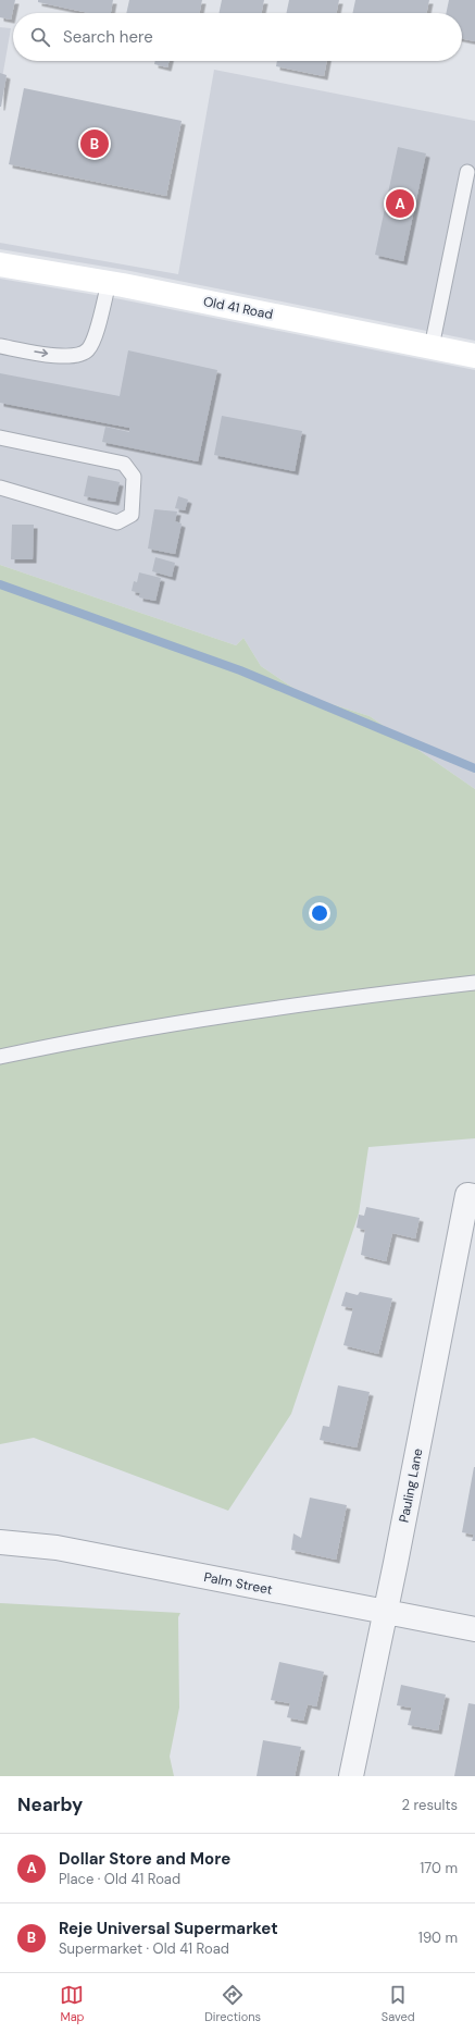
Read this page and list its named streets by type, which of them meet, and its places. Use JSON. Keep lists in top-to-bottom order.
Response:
{
  "streets": {
    "street": ["Old 41 Road", "Pauling Lane", "Palm Street"]
  },
  "crossings": [
    ["Pauling Lane", "Palm Street"]
  ],
  "page": {
    "search": "Search here",
    "pins": ["B", "A"],
    "heading": ["Nearby", "2 results"],
    "list": [
      {
        "mark": "A",
        "name": "Dollar Store and More",
        "note": "Place · Old 41 Road",
        "value": "170 m"
      },
      {
        "mark": "B",
        "name": "Reje Universal Supermarket",
        "note": "Supermarket · Old 41 Road",
        "value": "190 m"
      }
    ],
    "nav": ["Map", "Directions", "Saved"]
  }
}
